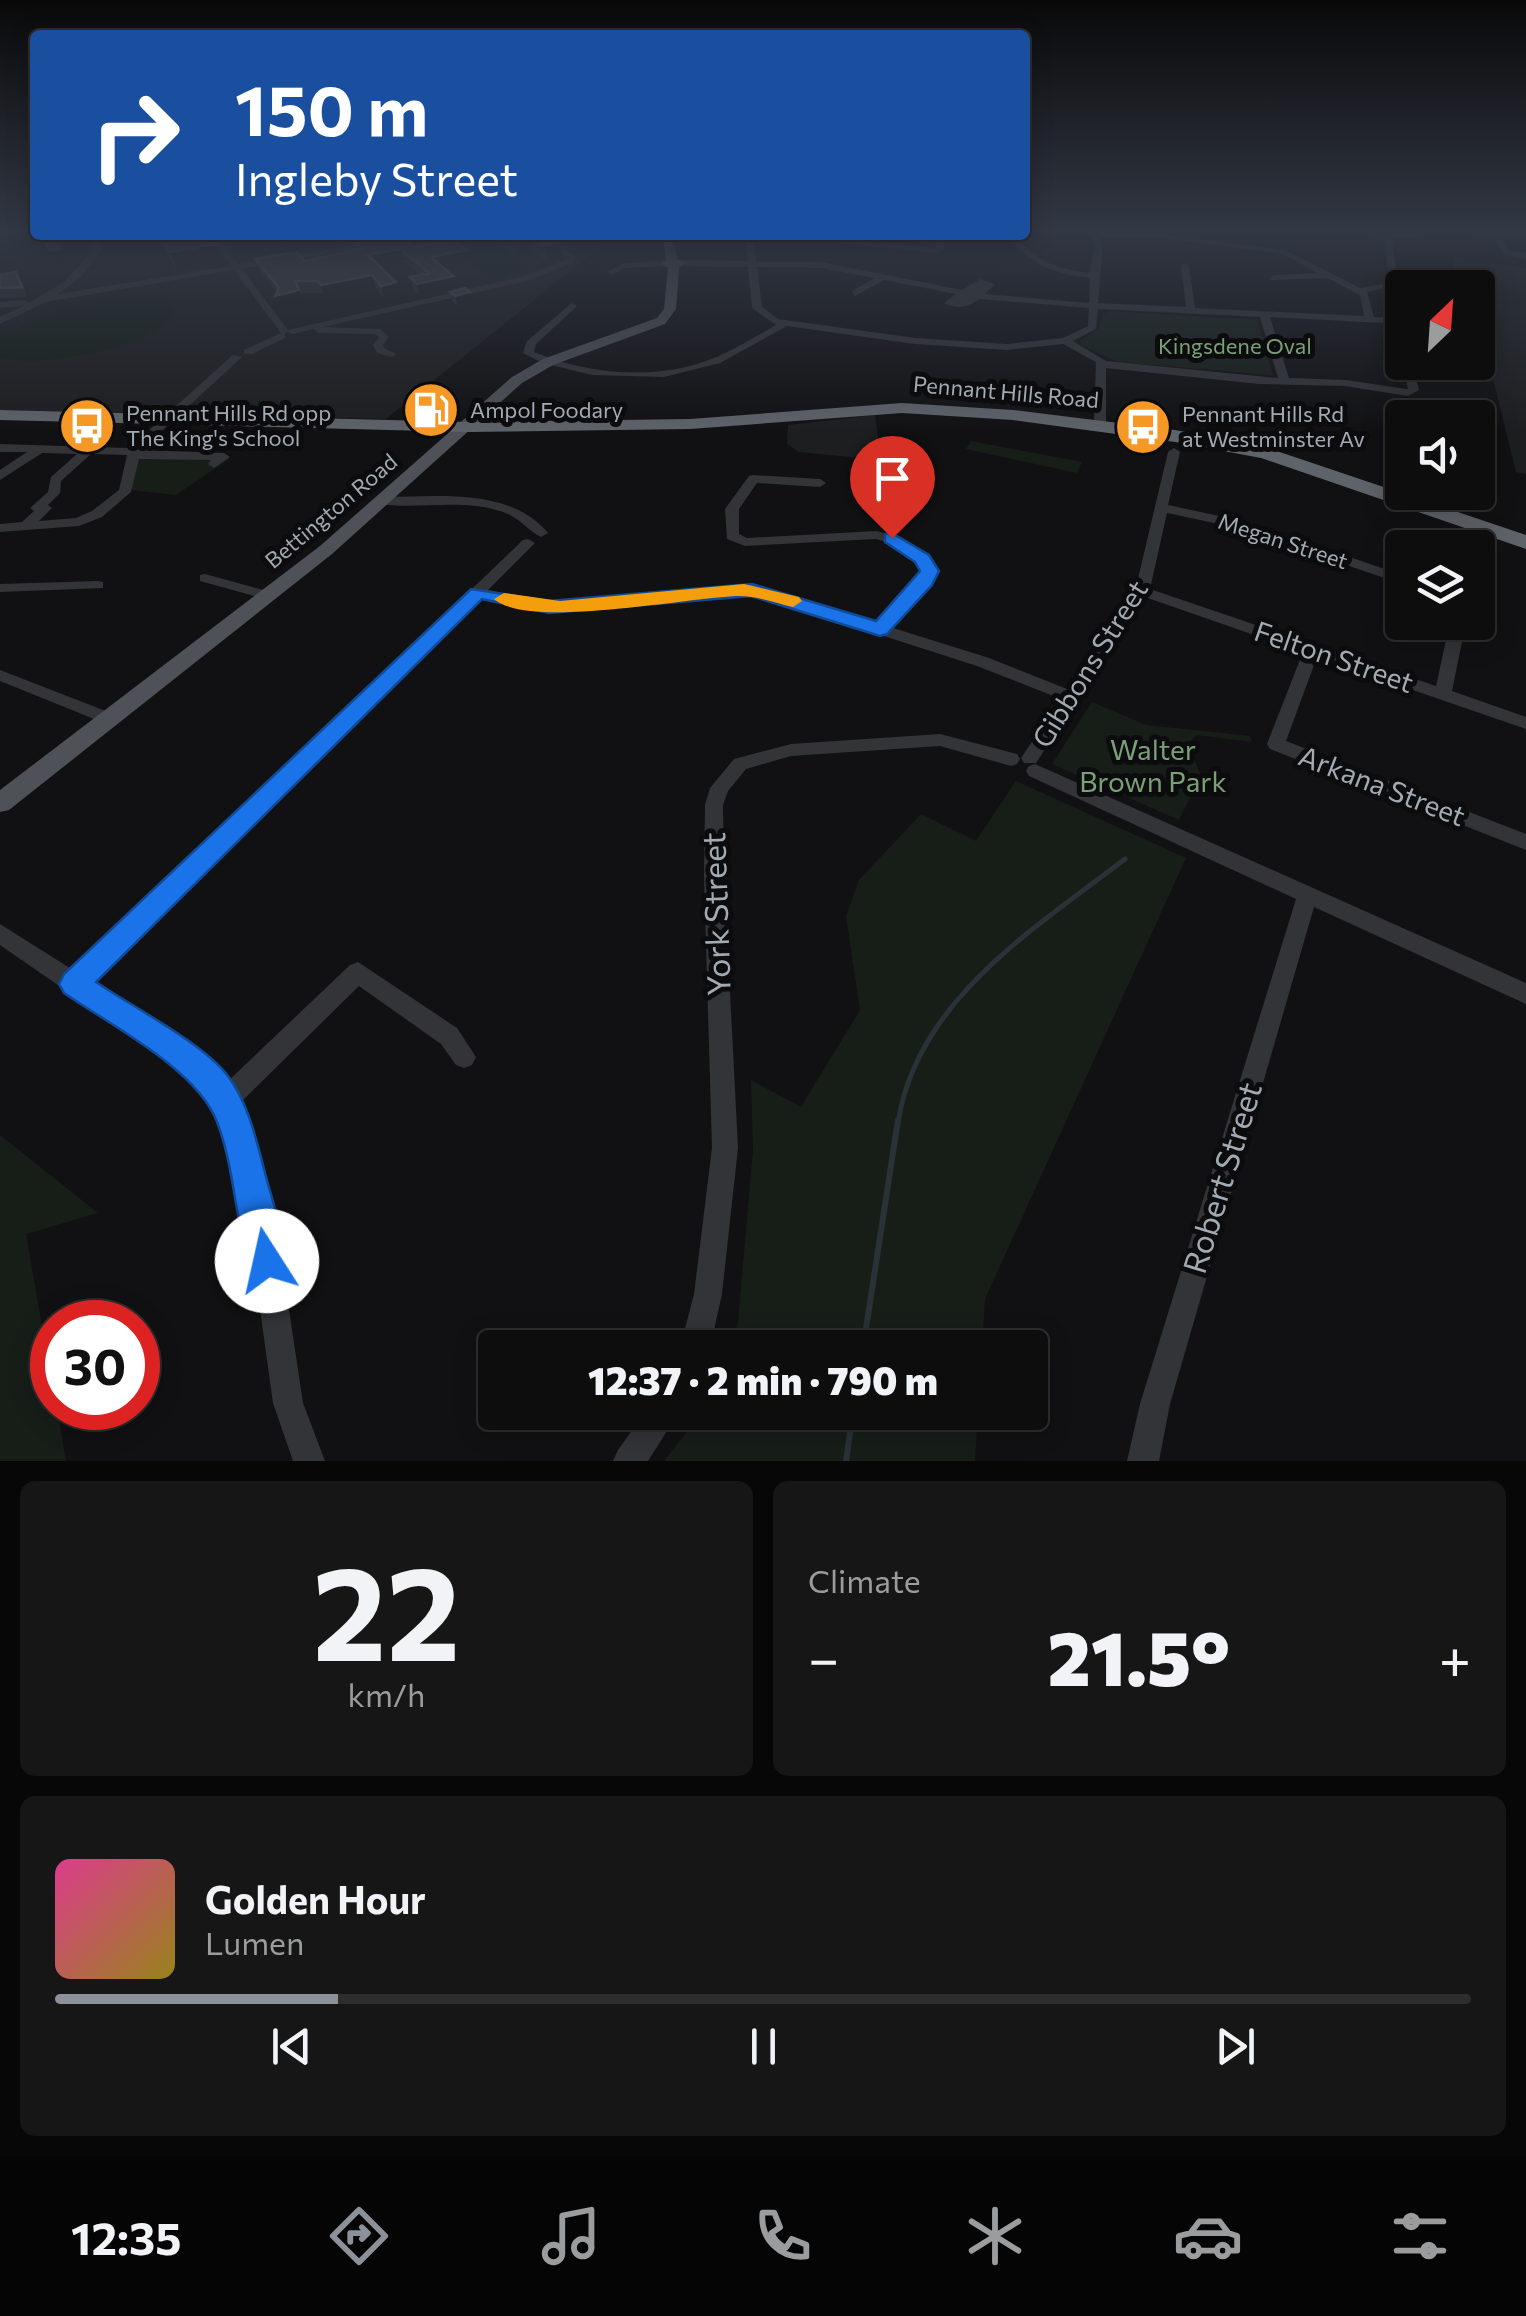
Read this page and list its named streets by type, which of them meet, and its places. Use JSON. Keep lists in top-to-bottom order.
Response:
{
  "streets": {
    "highway": ["Pennant Hills Road"],
    "main road": ["Bettington Road"],
    "street": [
      "Megan Street",
      "Felton Street",
      "Gibbons Street",
      "Arkana Street",
      "York Street",
      "Robert Street"
    ]
  },
  "crossings": [
    ["Pennant Hills Road", "Bettington Road"],
    ["Megan Street", "Gibbons Street"],
    ["Felton Street", "Gibbons Street"],
    ["Felton Street", "Arkana Street"],
    ["Gibbons Street", "York Street"],
    ["York Street", "Robert Street"]
  ],
  "parks": ["Kingsdene Oval", "Walter Brown Park"],
  "places": {
    "fuel station": ["Ampol Foodary"],
    "bus stop": ["Pennant Hills Rd opp The King's School", "Pennant Hills Rd at Westminster Av"]
  },
  "north": "top right",
  "page": {
    "turn": ["150 m", "Ingleby Street"],
    "limit": "30",
    "trip": "12:37 · 2 min · 790 m",
    "tile": [
      ["22", "km/h"],
      "Climate"
    ],
    "heat": ["−", "21.5°", "+"],
    "song": ["Golden Hour", "Lumen"],
    "tabs": "12:35"
  }
}
